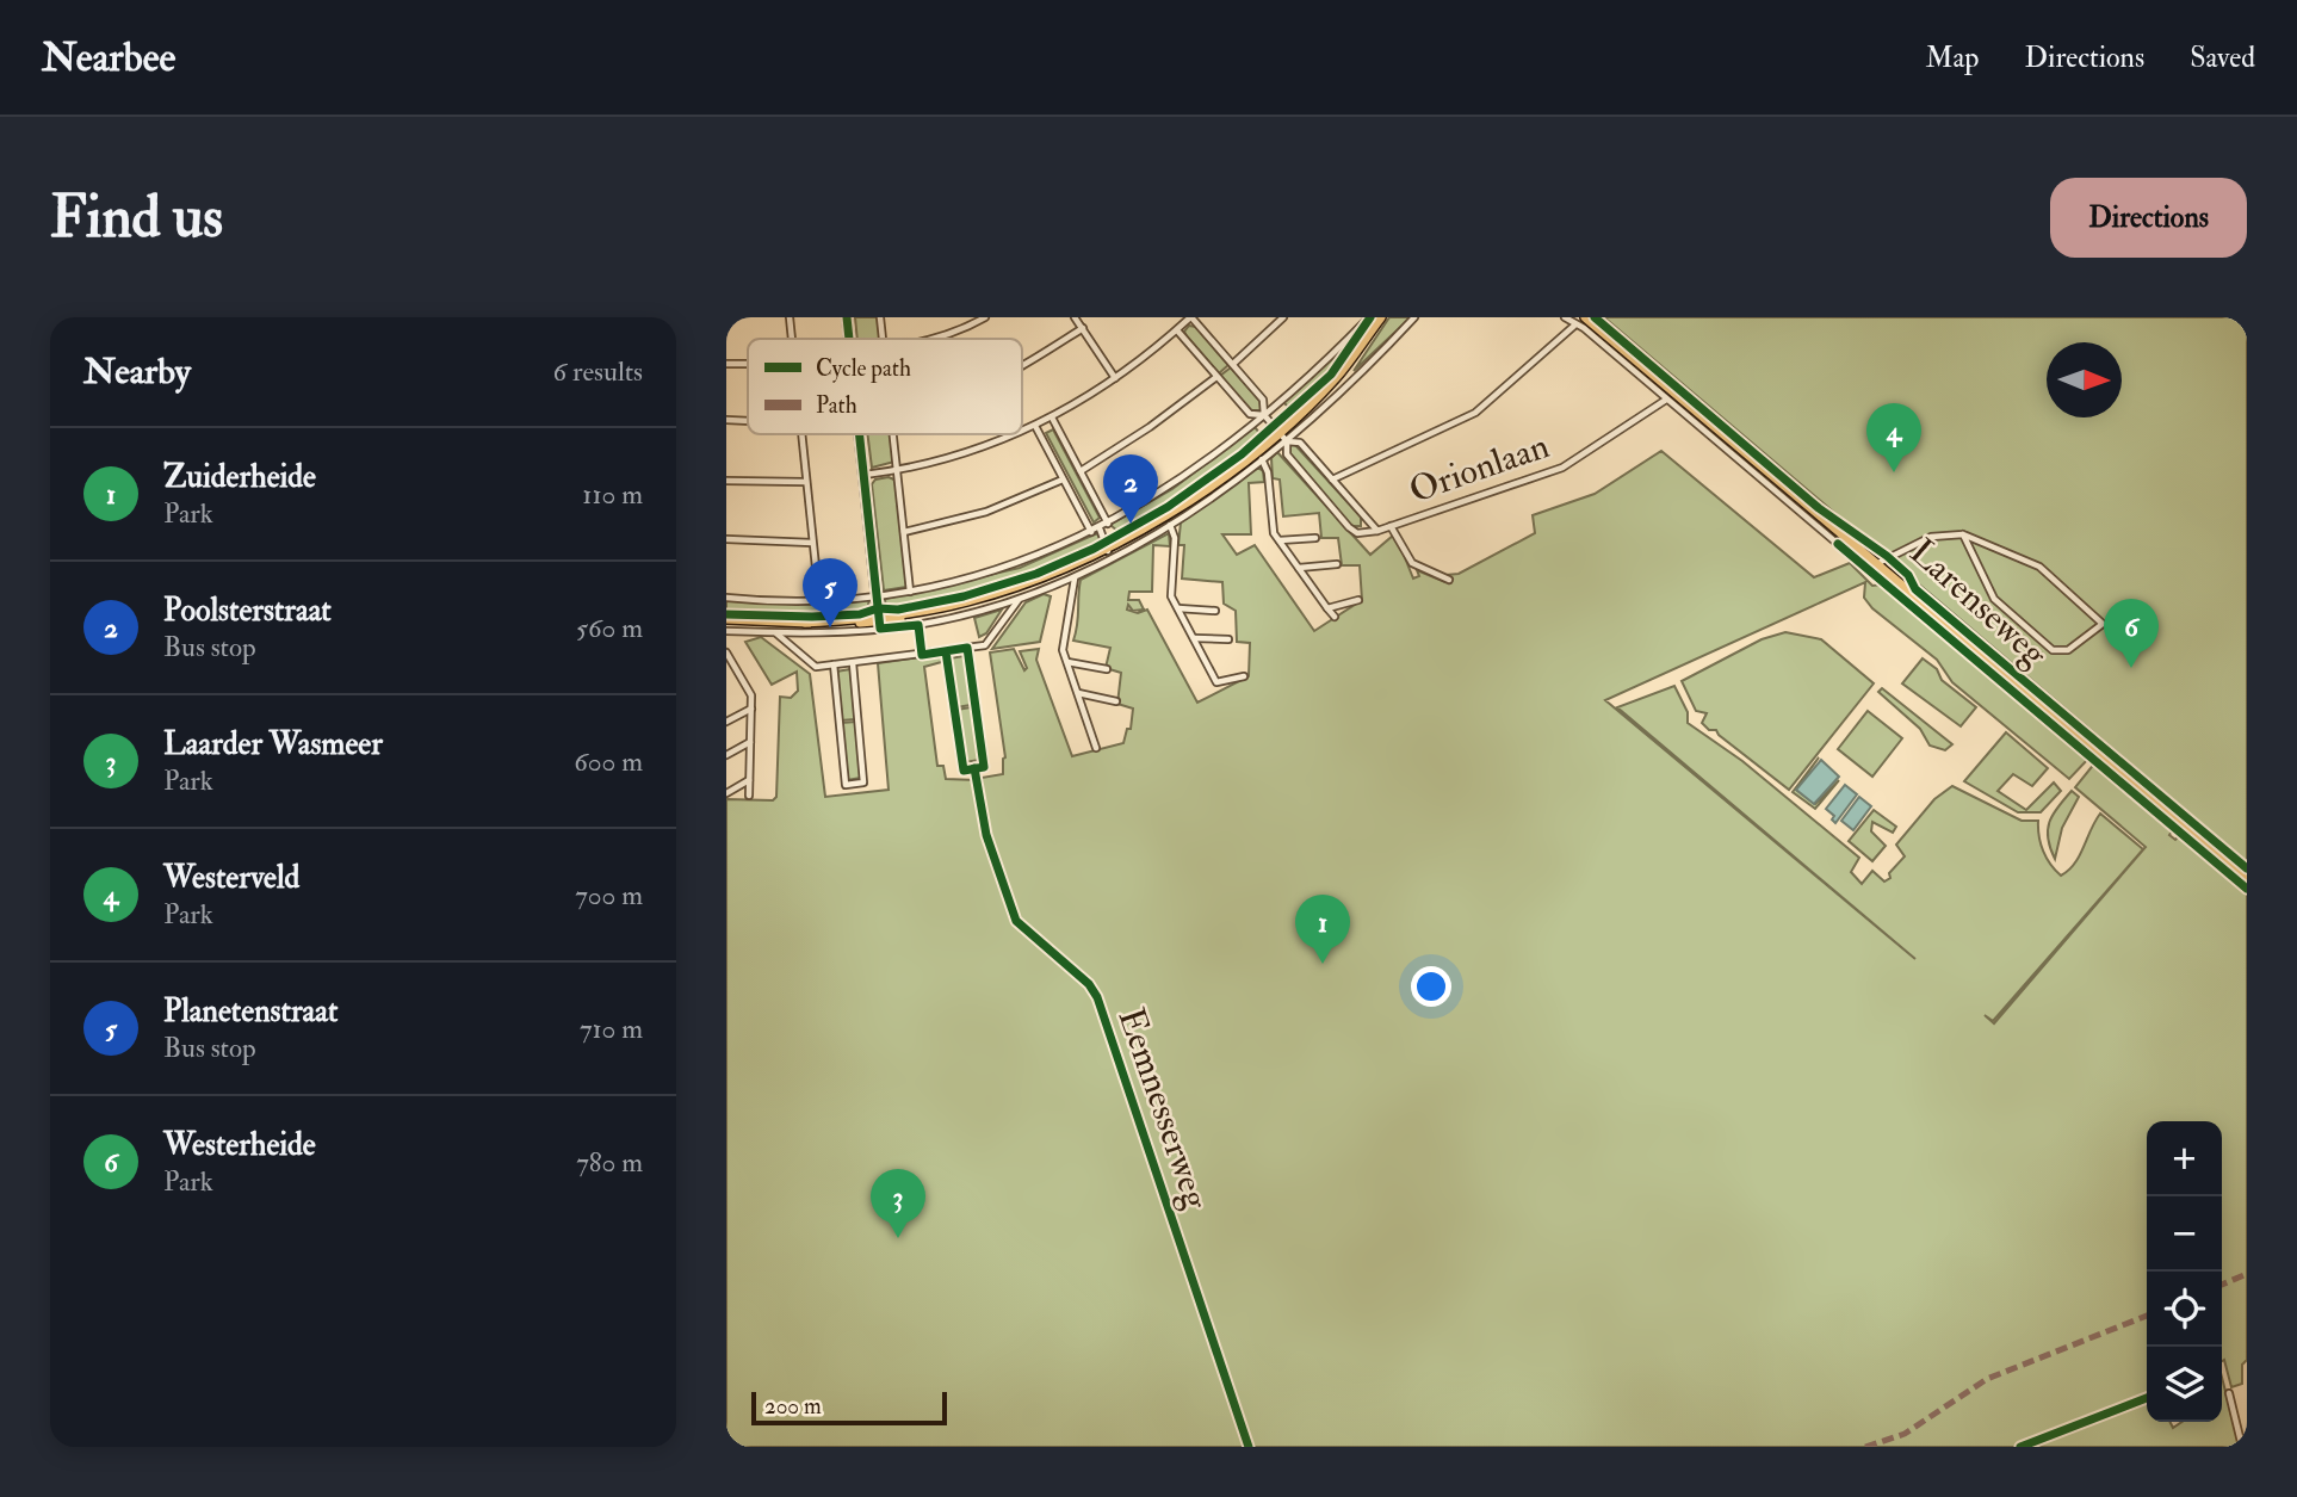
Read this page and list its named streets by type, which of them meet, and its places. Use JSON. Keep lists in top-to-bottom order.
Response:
{
  "streets": {
    "main road": ["Larenseweg"],
    "street": ["Orionlaan"],
    "cycle path": ["Eemnesserweg"]
  },
  "legend": ["Cycle path", "Path"],
  "scale_bar": "200 m",
  "north": "right",
  "page": {
    "header": "Nearbee",
    "nav": ["Map", "Directions", "Saved"],
    "buttons": "Directions",
    "title": "Find us",
    "heading": ["Nearby", "6 results"],
    "pins": [
      "4",
      "2",
      "5",
      "6",
      "1",
      "3"
    ],
    "list": [
      {
        "mark": "1",
        "name": "Zuiderheide",
        "note": "Park",
        "value": "110 m"
      },
      {
        "mark": "2",
        "name": "Poolsterstraat",
        "note": "Bus stop",
        "value": "560 m"
      },
      {
        "mark": "3",
        "name": "Laarder Wasmeer",
        "note": "Park",
        "value": "600 m"
      },
      {
        "mark": "4",
        "name": "Westerveld",
        "note": "Park",
        "value": "700 m"
      },
      {
        "mark": "5",
        "name": "Planetenstraat",
        "note": "Bus stop",
        "value": "710 m"
      },
      {
        "mark": "6",
        "name": "Westerheide",
        "note": "Park",
        "value": "780 m"
      }
    ],
    "map_buttons": ["+", "−"],
    "scale": "200 m"
  }
}
